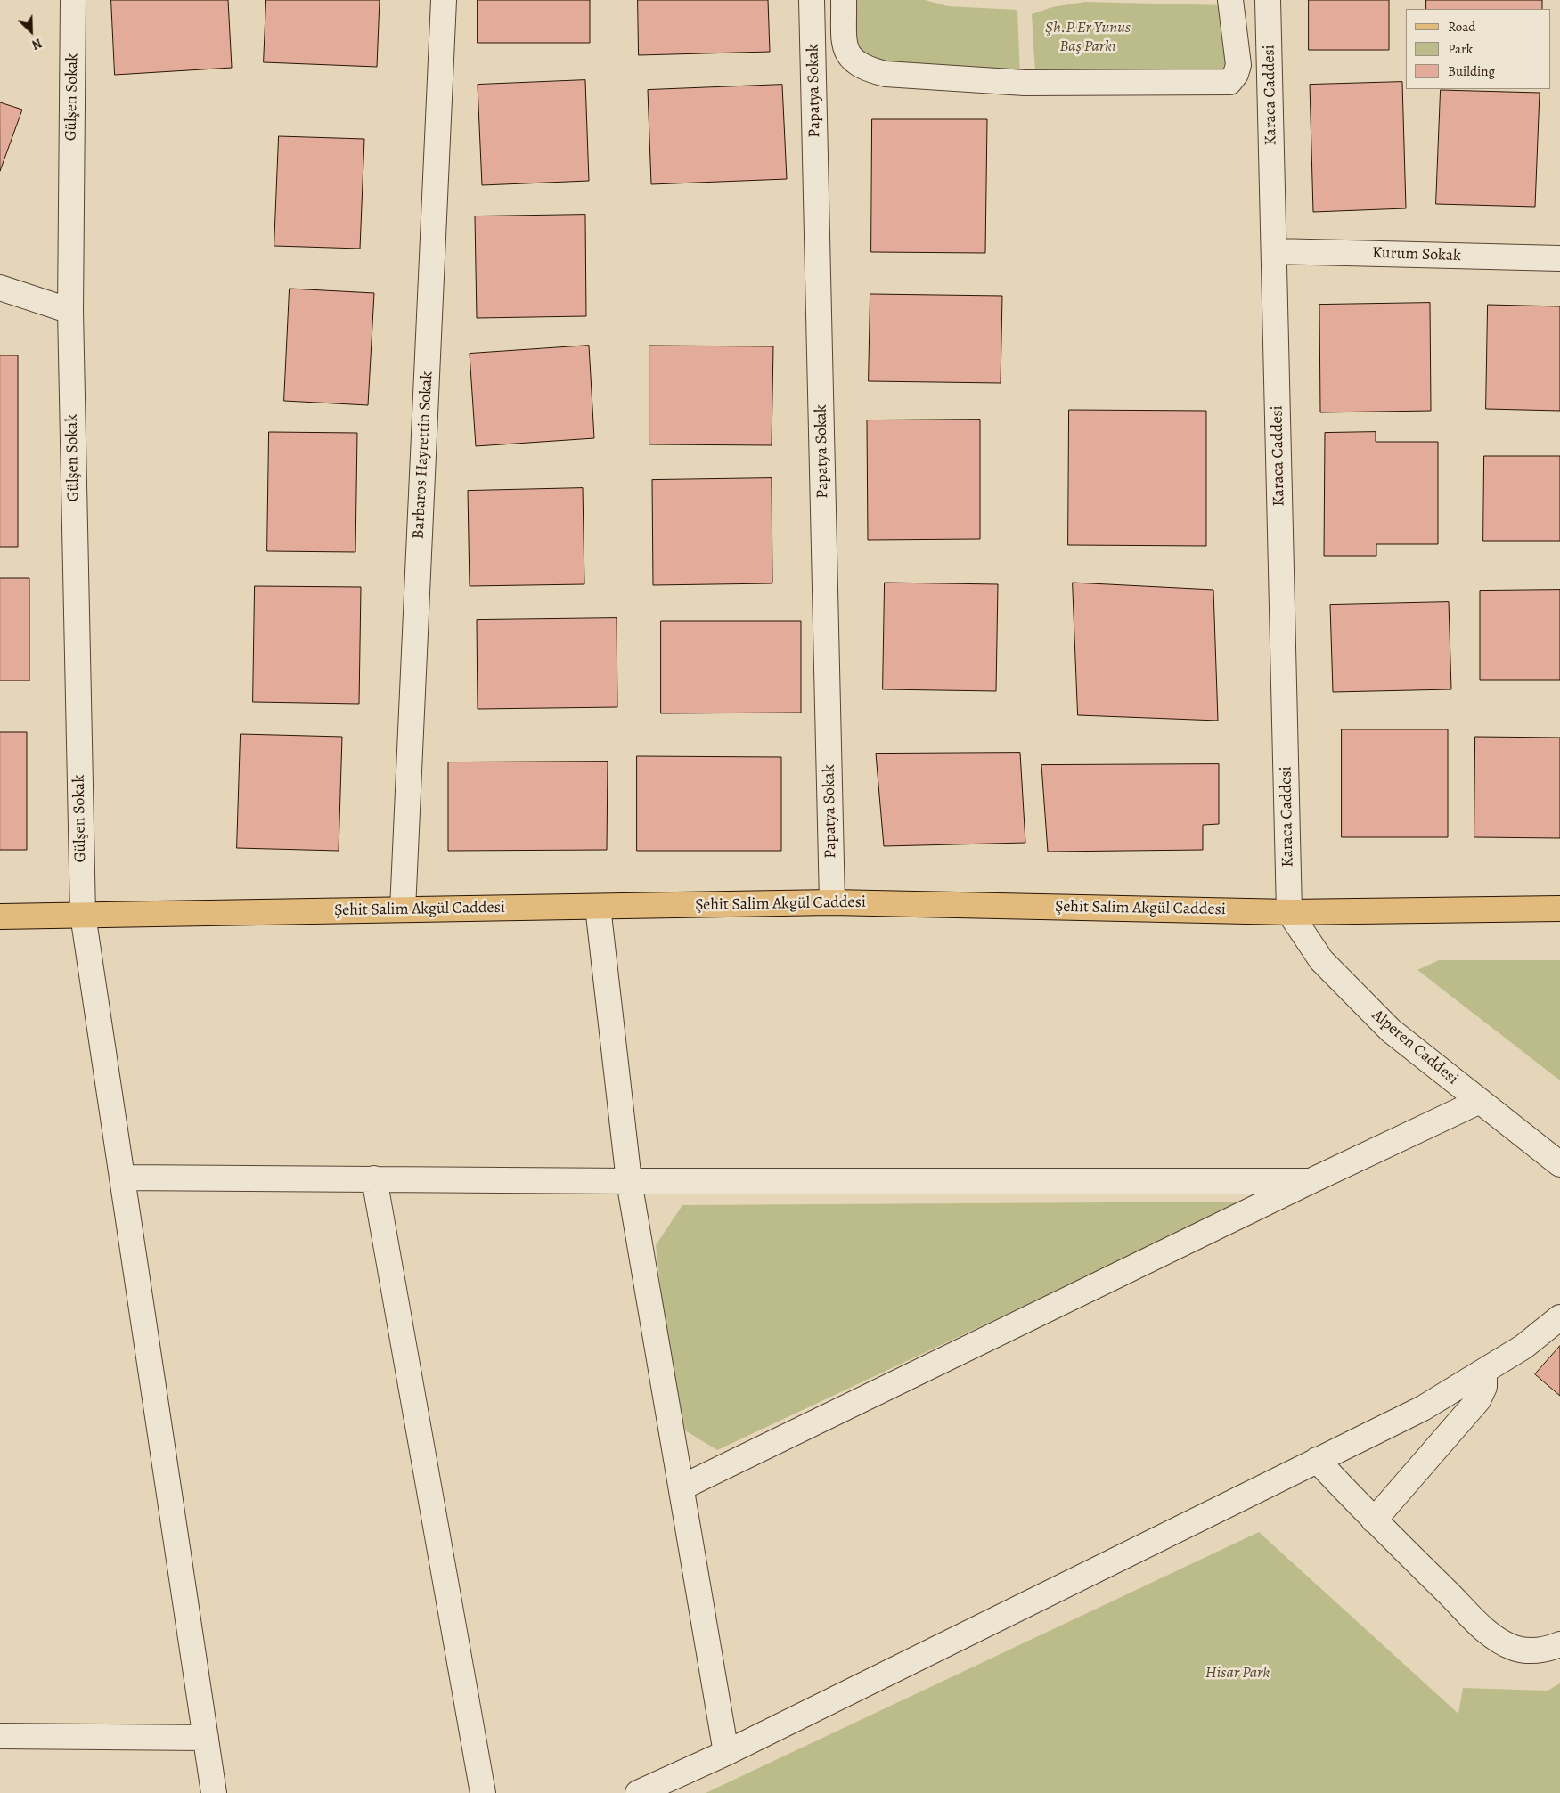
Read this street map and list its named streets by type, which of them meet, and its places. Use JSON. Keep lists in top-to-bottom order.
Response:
{
  "streets": {
    "main road": ["Şehit Salim Akgül Caddesi"],
    "street": [
      "Papatya Sokak",
      "Karaca Caddesi",
      "Gülşen Sokak",
      "Kurum Sokak",
      "Barbaros Hayrettin Sokak",
      "Alperen Caddesi"
    ]
  },
  "crossings": [
    ["Papatya Sokak", "Şehit Salim Akgül Caddesi"],
    ["Karaca Caddesi", "Kurum Sokak"],
    ["Karaca Caddesi", "Şehit Salim Akgül Caddesi"],
    ["Karaca Caddesi", "Alperen Caddesi"],
    ["Gülşen Sokak", "Şehit Salim Akgül Caddesi"],
    ["Barbaros Hayrettin Sokak", "Şehit Salim Akgül Caddesi"],
    ["Şehit Salim Akgül Caddesi", "Alperen Caddesi"]
  ],
  "parks": ["Şh.P.Er Yunus Baş Parkı", "Hisar Park"],
  "legend": ["Road", "Park", "Building"],
  "north": "bottom right"
}
